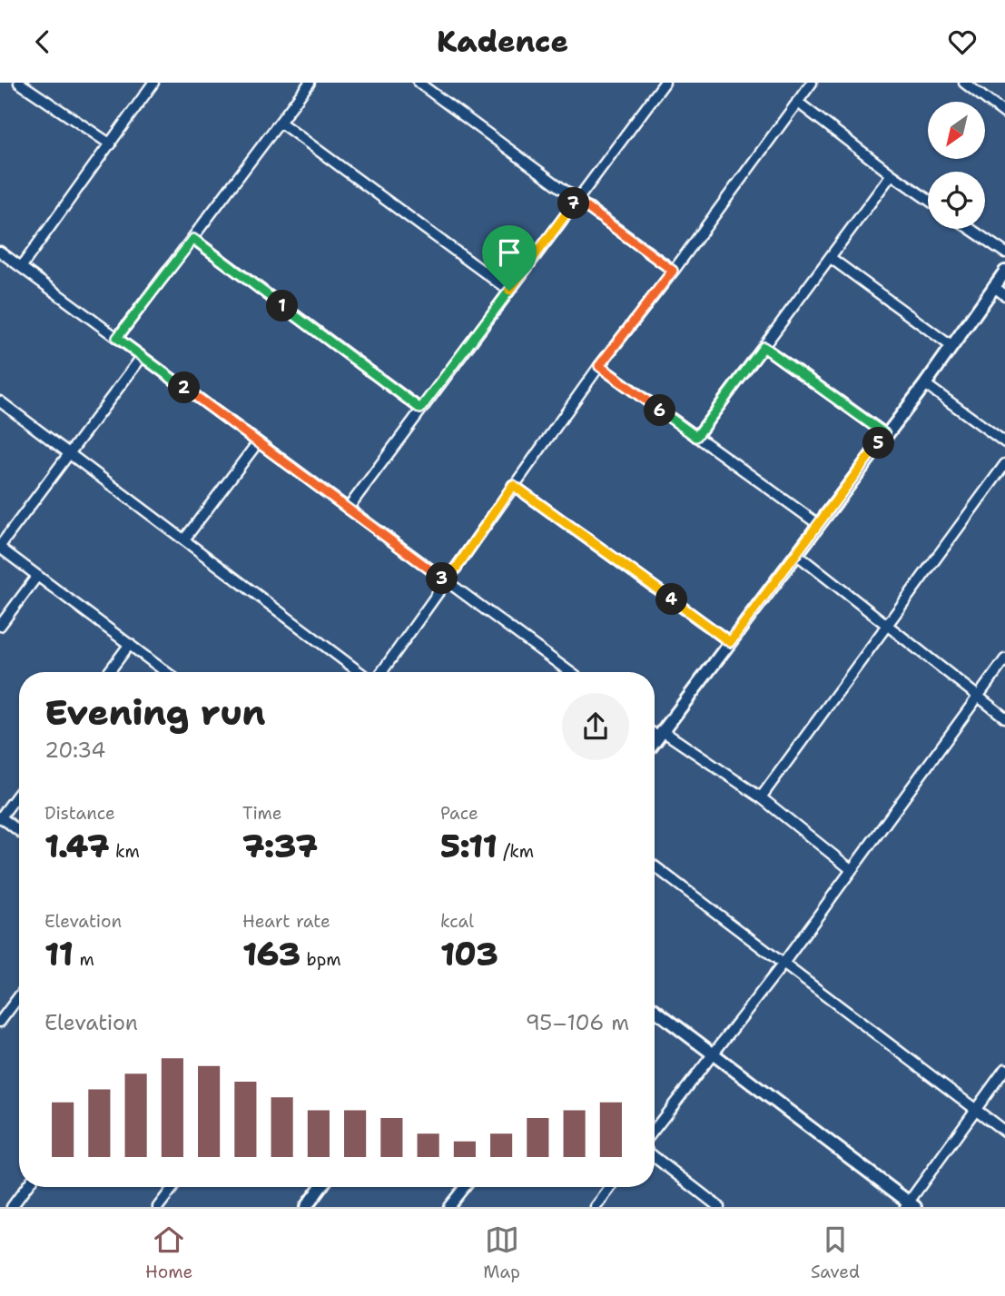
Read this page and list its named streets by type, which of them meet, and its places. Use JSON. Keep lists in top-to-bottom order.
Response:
{
  "north": "bottom left",
  "page": {
    "header": "Kadence",
    "pins": [
      "7",
      "1",
      "2",
      "6",
      "5",
      "3",
      "4"
    ],
    "heading": ["Evening run", "20:34"],
    "stats": [
      ["Distance", "1.47 km"],
      ["Time", "7:37"],
      ["Pace", "5:11 /km"],
      ["Elevation", "11 m"],
      ["Heart rate", "163 bpm"],
      ["kcal", "103"]
    ],
    "chart": ["Elevation", "95–106 m"],
    "tabs": ["Home", "Map", "Saved"]
  }
}
